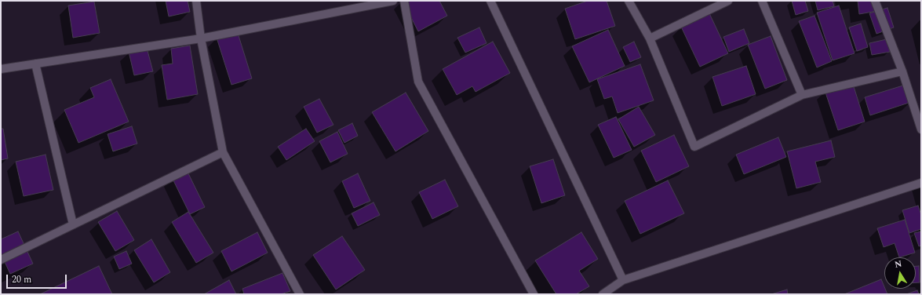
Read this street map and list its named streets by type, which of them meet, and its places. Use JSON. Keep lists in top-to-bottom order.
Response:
{
  "scale_bar": "20 m",
  "north": "top"
}
